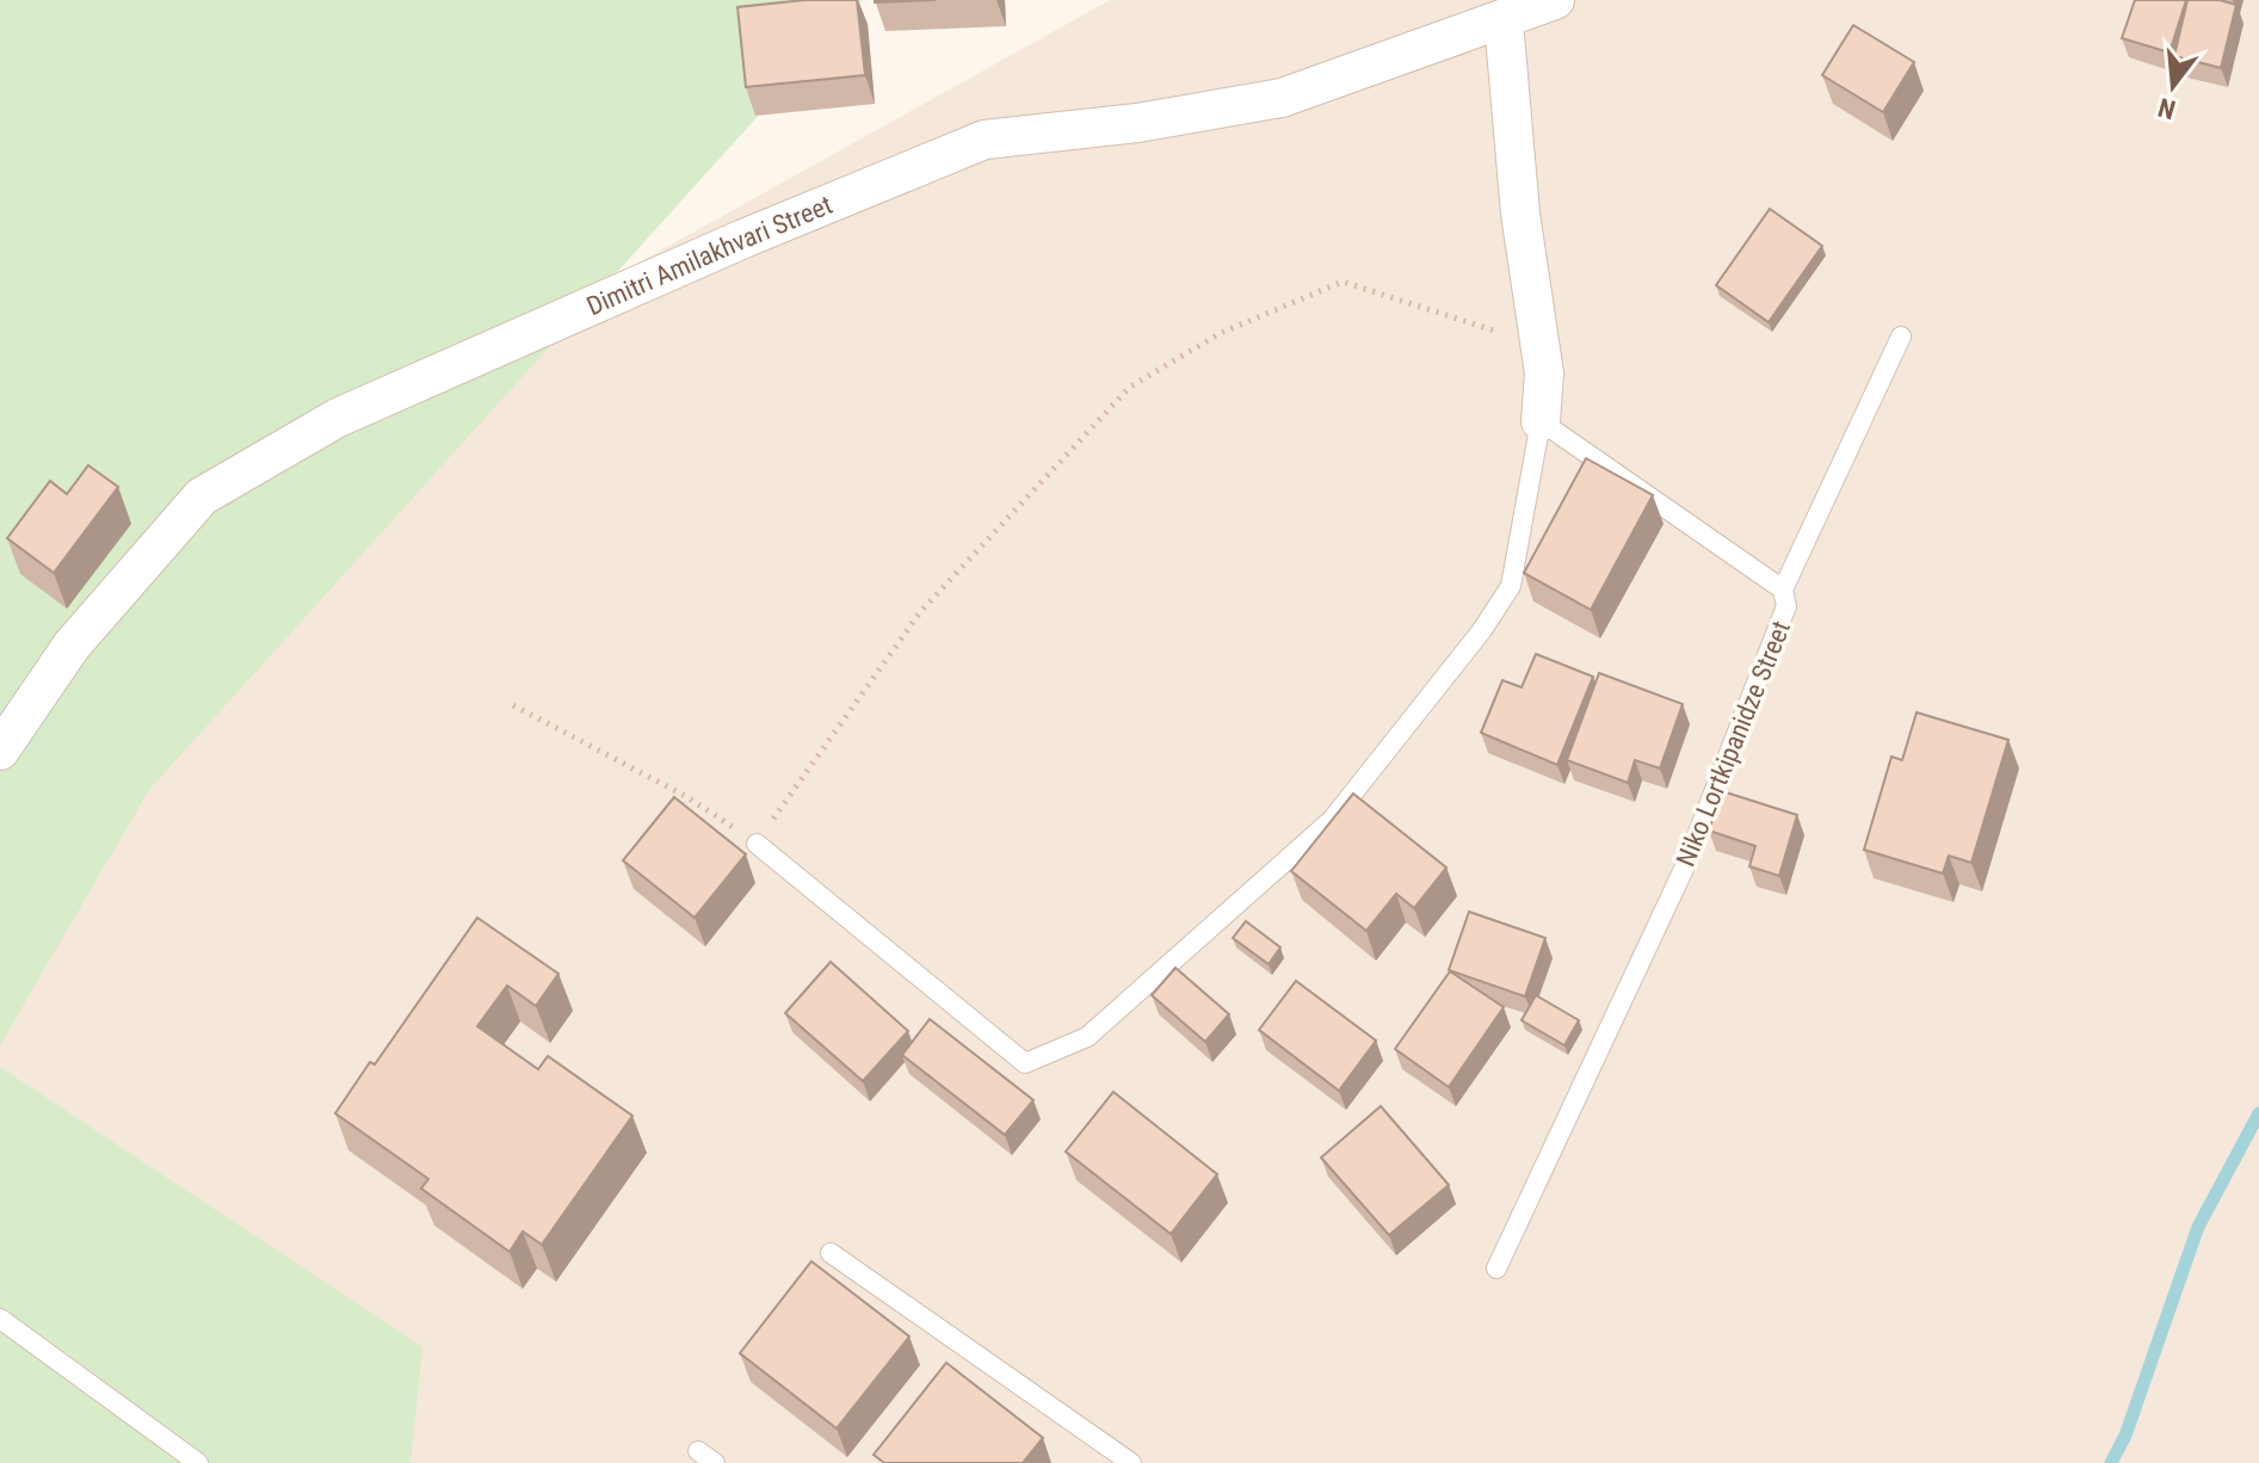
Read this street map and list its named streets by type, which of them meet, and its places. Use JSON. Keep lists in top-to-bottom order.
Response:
{
  "streets": {
    "street": ["Dimitri Amilakhvari Street"],
    "lane": ["Niko Lortkipanidze Street"]
  },
  "north": "bottom"
}
